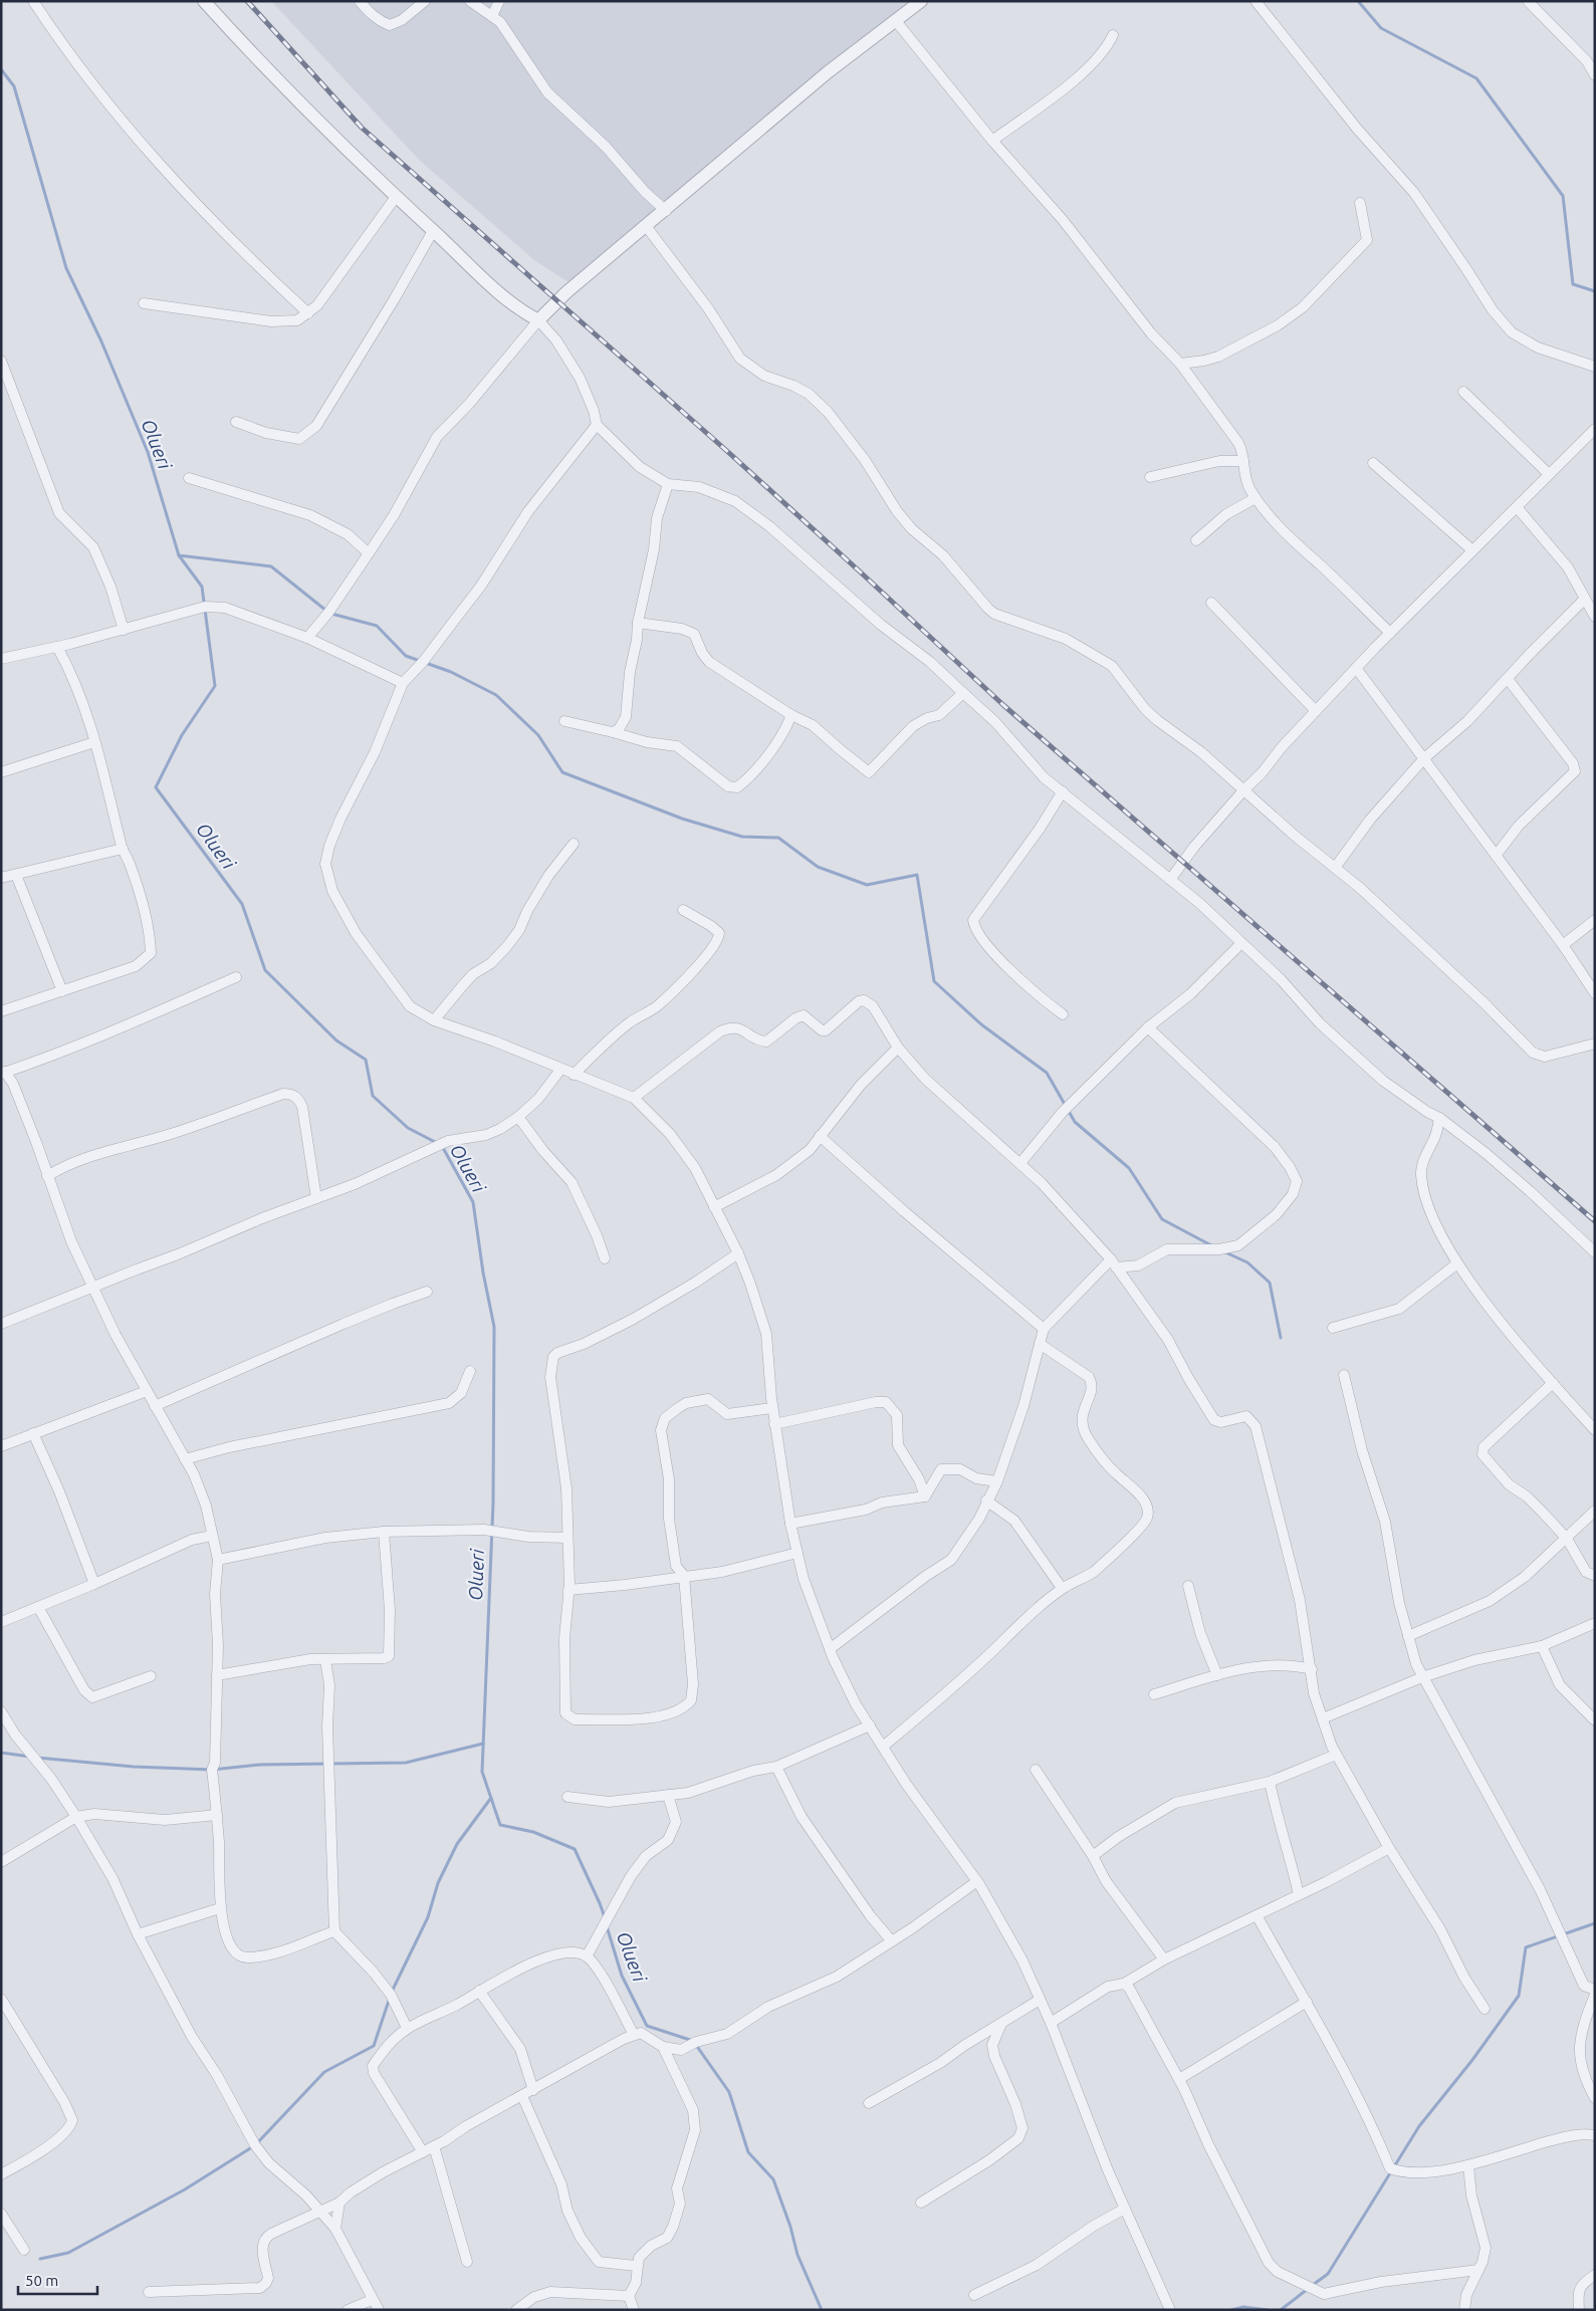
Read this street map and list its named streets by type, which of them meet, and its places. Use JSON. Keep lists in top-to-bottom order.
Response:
{
  "water": ["Olueri"],
  "scale_bar": "50 m"
}
